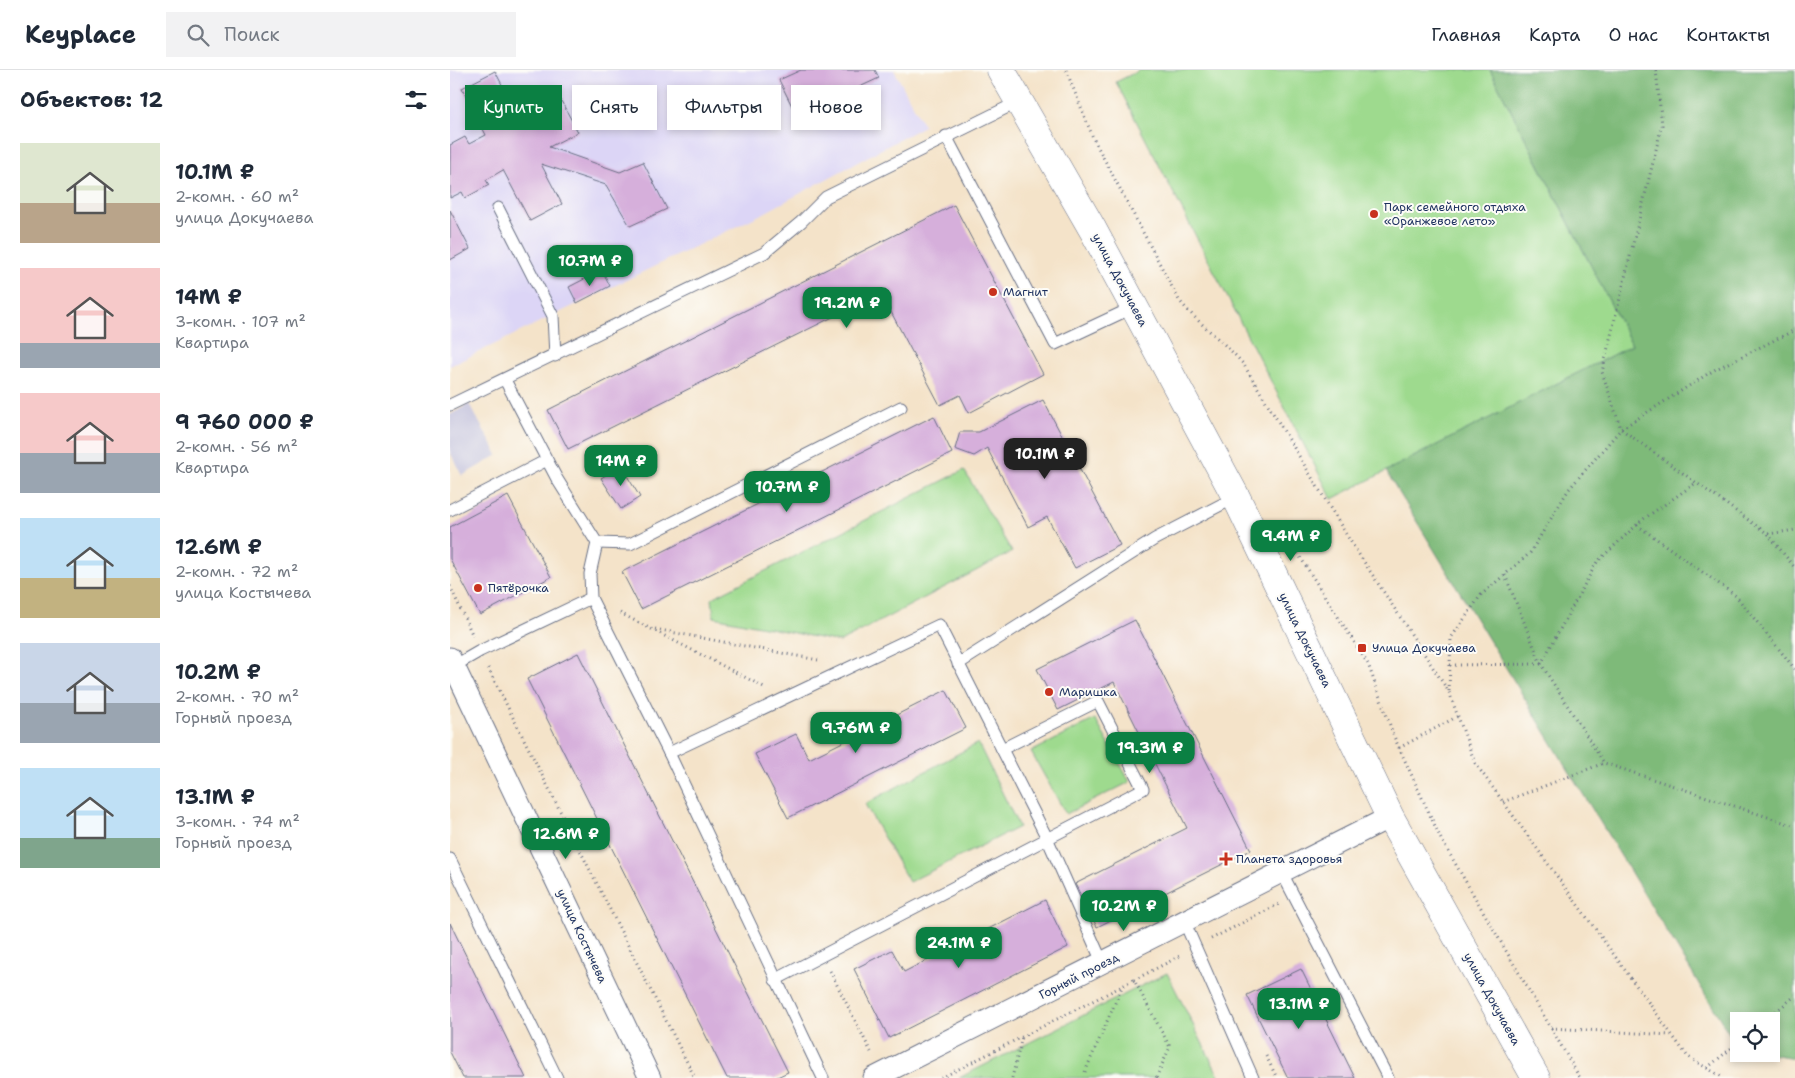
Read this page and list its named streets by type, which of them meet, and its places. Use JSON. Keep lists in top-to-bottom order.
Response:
{
  "streets": {
    "main road": ["улица Докучаева"],
    "street": ["улица Костычева", "Горный проезд"]
  },
  "crossings": [
    ["улица Докучаева", "Горный проезд"]
  ],
  "places": {
    "other": [
      "Парк семейного отдыха «Оранжевое лето»",
      "Магнит",
      "Пятёрочка",
      "Маришка"
    ],
    "transit": ["Улица Докучаева"],
    "health": ["Планета здоровья"]
  },
  "page": {
    "header": "Keyplace",
    "search": "Поиск",
    "nav": [
      "Главная",
      "Карта",
      "О нас",
      "Контакты"
    ],
    "heading": "Объектов: 12",
    "chip": [
      "Купить",
      "Снять",
      "Фильтры",
      "Новое"
    ],
    "list": [
      {
        "name": "10.1M ₽",
        "note": "2-комн. · 60 m² · улица Докучаева"
      },
      {
        "name": "14M ₽",
        "note": "3-комн. · 107 m² · Квартира"
      },
      {
        "name": "9 760 000 ₽",
        "note": "2-комн. · 56 m² · Квартира"
      },
      {
        "name": "12.6M ₽",
        "note": "2-комн. · 72 m² · улица Костычева"
      },
      {
        "name": "10.2M ₽",
        "note": "2-комн. · 70 m² · Горный проезд"
      },
      {
        "name": "13.1M ₽",
        "note": "3-комн. · 74 m² · Горный проезд"
      }
    ],
    "price": [
      "10.7M ₽",
      "19.2M ₽",
      "10.1M ₽",
      "14M ₽",
      "10.7M ₽",
      "9.4M ₽",
      "9.76M ₽",
      "19.3M ₽",
      "12.6M ₽",
      "10.2M ₽",
      "24.1M ₽",
      "13.1M ₽"
    ]
  }
}
